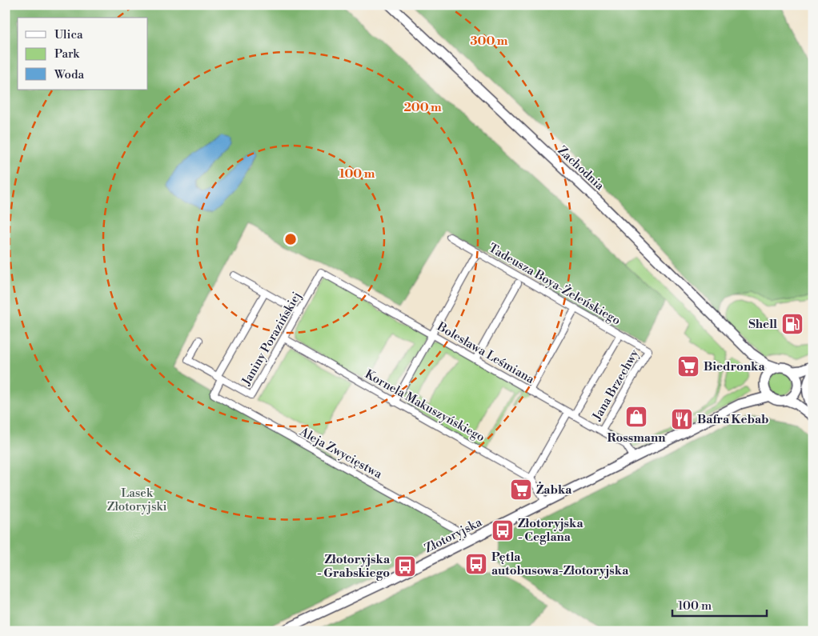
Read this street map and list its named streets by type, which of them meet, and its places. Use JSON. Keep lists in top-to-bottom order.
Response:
{
  "streets": {
    "main road": ["Zachodnia", "Złotoryjska"],
    "street": [
      "Tadeusza Boya-Żeleńskiego",
      "Janiny Porazińskiej",
      "Bolesława Leśmiana",
      "Jana Brzechwy",
      "Kornela Makuszyńskiego",
      "Aleja Zwycięstwa"
    ]
  },
  "crossings": [
    ["Zachodnia", "Złotoryjska"],
    ["Tadeusza Boya-Żeleńskiego", "Jana Brzechwy"],
    ["Janiny Porazińskiej", "Bolesława Leśmiana"],
    ["Janiny Porazińskiej", "Kornela Makuszyńskiego"],
    ["Janiny Porazińskiej", "Aleja Zwycięstwa"],
    ["Bolesława Leśmiana", "Jana Brzechwy"],
    ["Bolesława Leśmiana", "Złotoryjska"],
    ["Jana Brzechwy", "Kornela Makuszyńskiego"],
    ["Kornela Makuszyńskiego", "Złotoryjska"],
    ["Aleja Zwycięstwa", "Złotoryjska"]
  ],
  "parks": ["Lasek Złotoryjski"],
  "places": {
    "fuel station": ["Shell"],
    "supermarket": ["Biedronka", "Żabka"],
    "shop": ["Rossmann"],
    "restaurant": ["Bafra Kebab"],
    "bus stop": ["Złotoryjska - Ceglana", "Pętla autobusowa-Złotoryjska", "Złotoryjska - Grabskiego"]
  },
  "legend": ["Ulica", "Park", "Woda"],
  "scale_bar": "100 m",
  "rings": ["300 m", "200 m", "100 m"]
}
